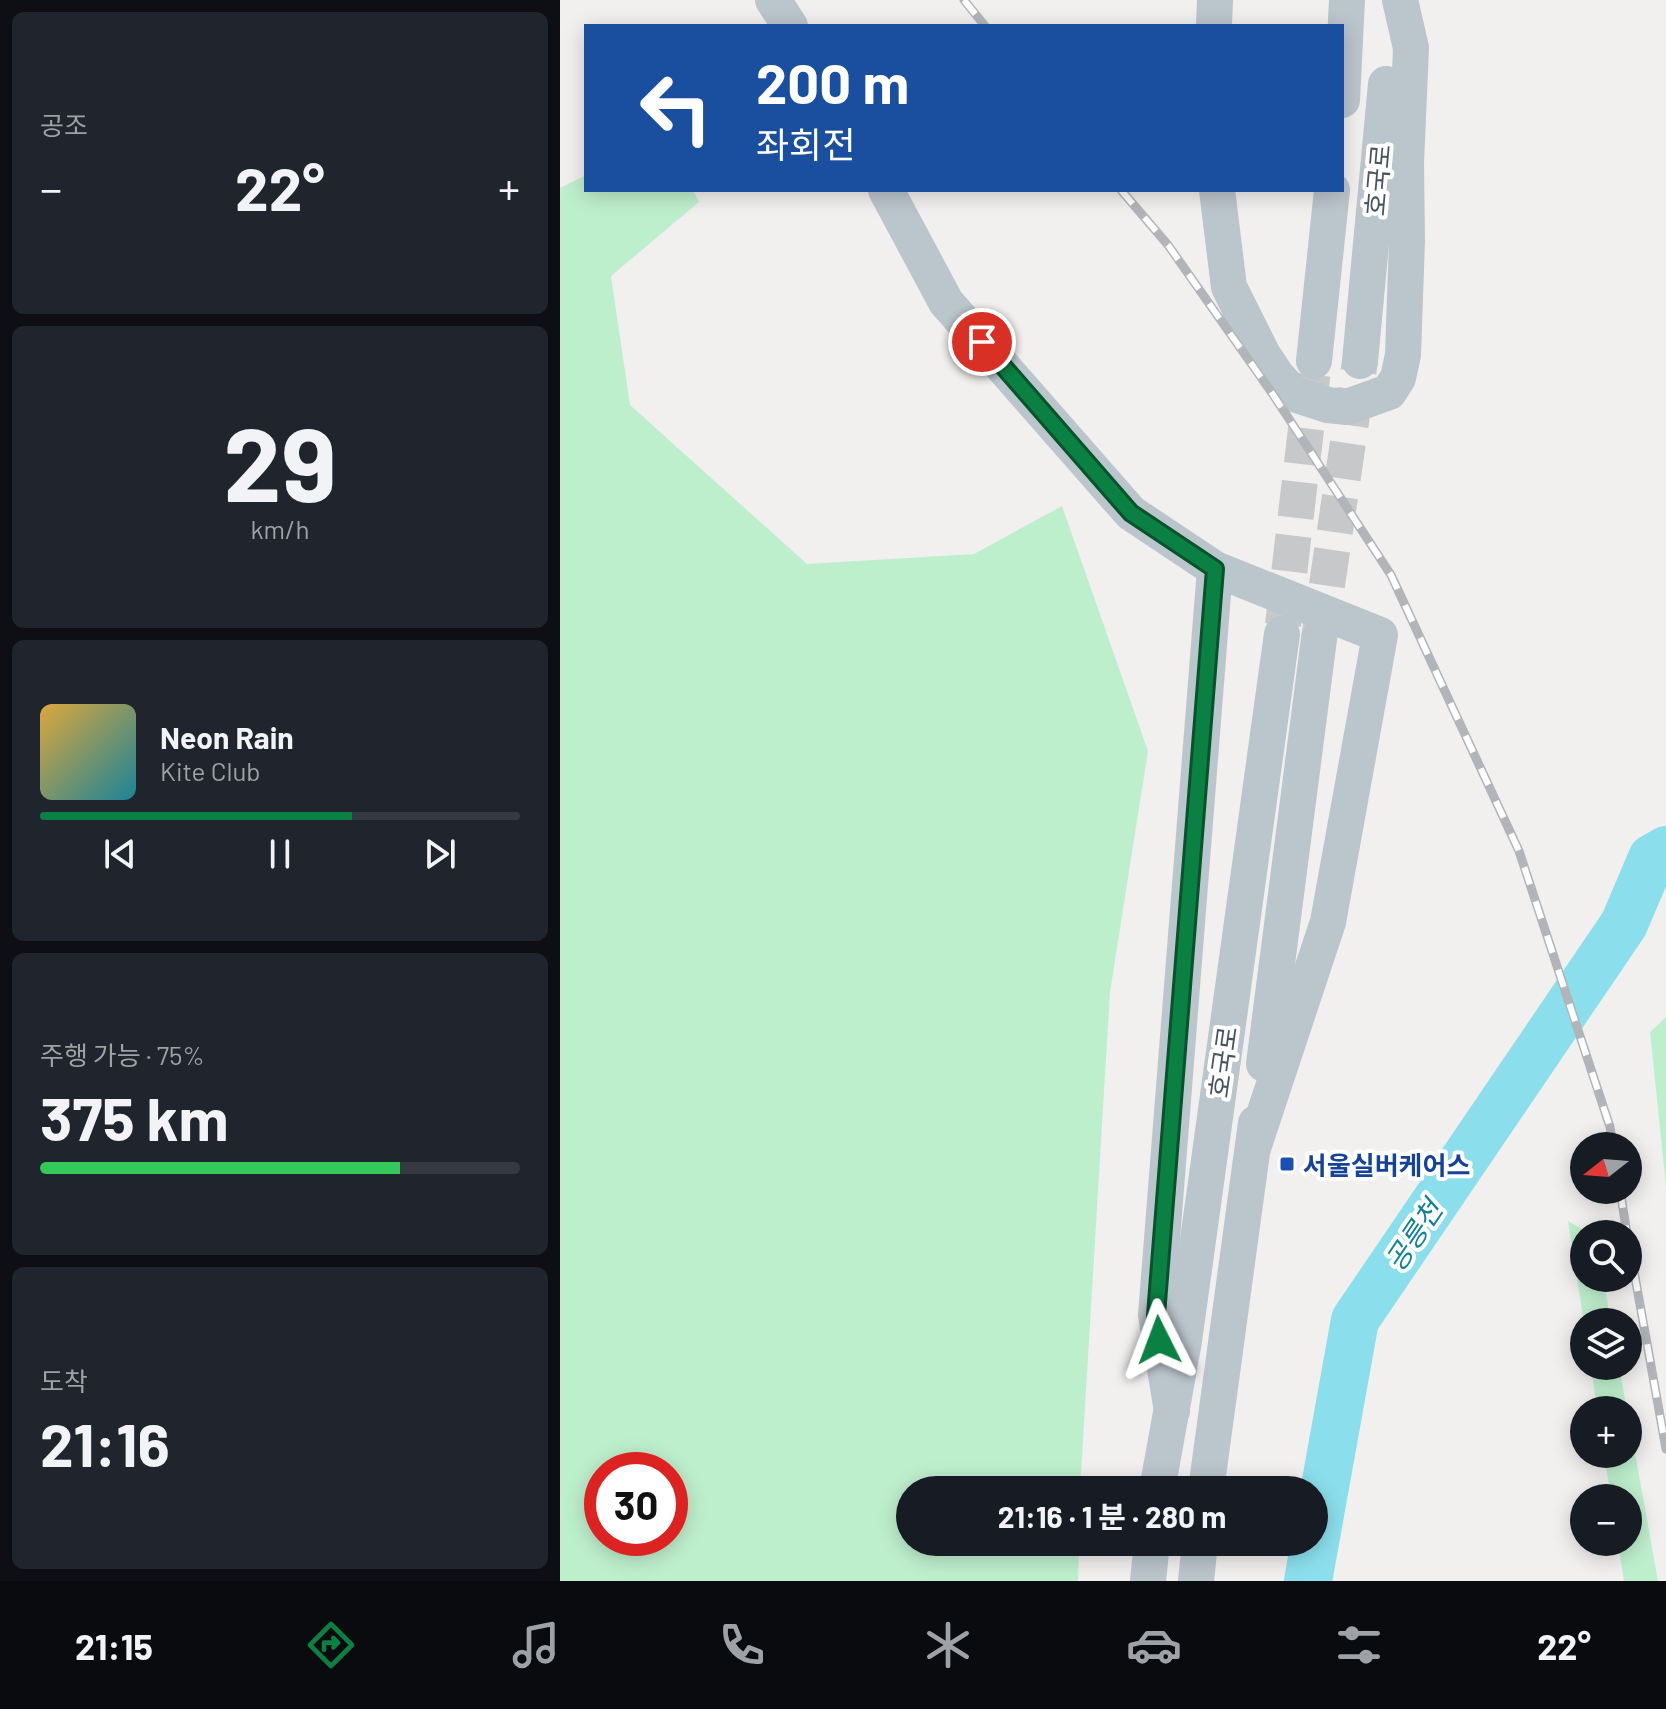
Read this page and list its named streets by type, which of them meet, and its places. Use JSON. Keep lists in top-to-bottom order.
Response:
{
  "streets": {
    "street": ["호국로"]
  },
  "water": ["공릉천"],
  "places": {
    "transit": ["서울실버케어스"]
  },
  "north": "left",
  "page": {
    "tile": [
      "공조",
      ["29", "km/h"],
      ["주행 가능 · 75%", "375 km"],
      ["도착", "21:16"]
    ],
    "turn": ["200 m", "좌회전"],
    "heat": ["−", "22°", "+"],
    "song": ["Neon Rain", "Kite Club"],
    "map_buttons": ["+", "−"],
    "limit": "30",
    "trip": "21:16 · 1 분 · 280 m",
    "tabs": ["21:15", "22°"]
  }
}
